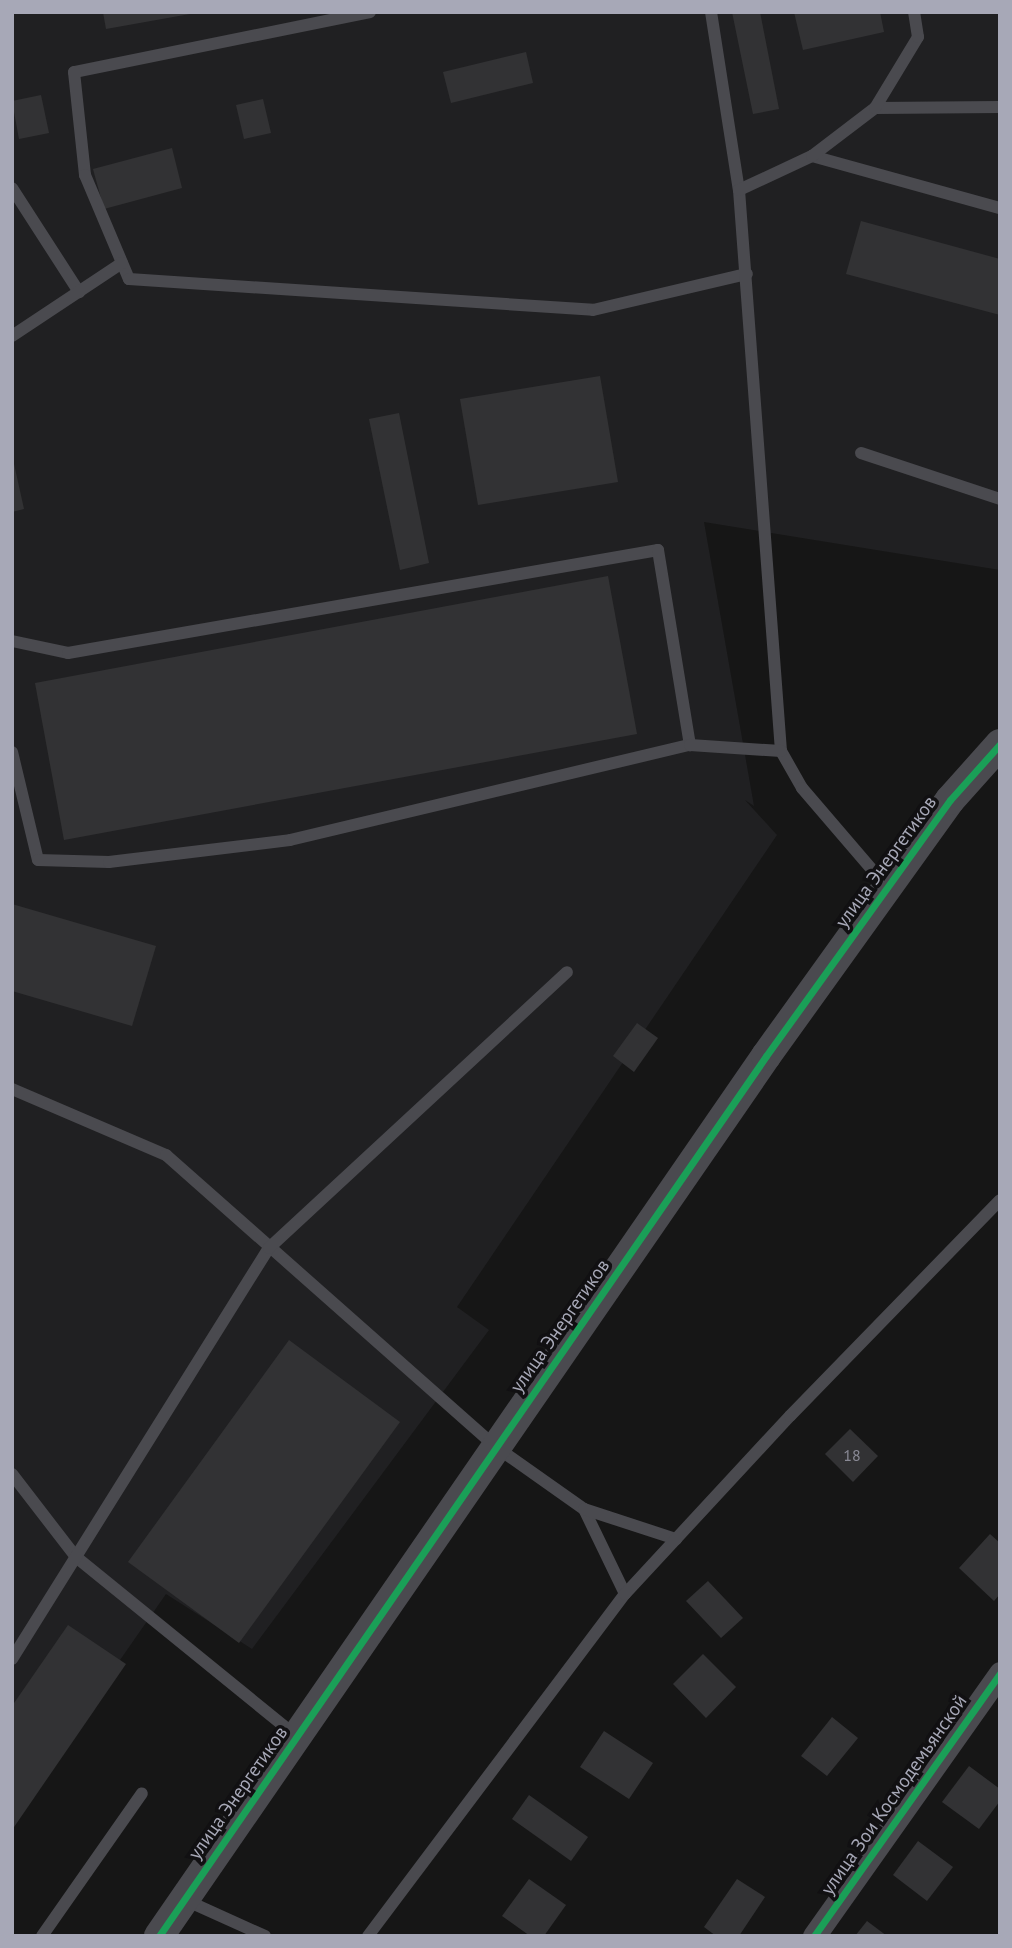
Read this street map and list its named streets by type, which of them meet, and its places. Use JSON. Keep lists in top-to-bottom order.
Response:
{
  "streets": {
    "street": ["улица Энергетиков", "улица Зои Космодемьянской"]
  },
  "house_numbers": ["18"]
}
